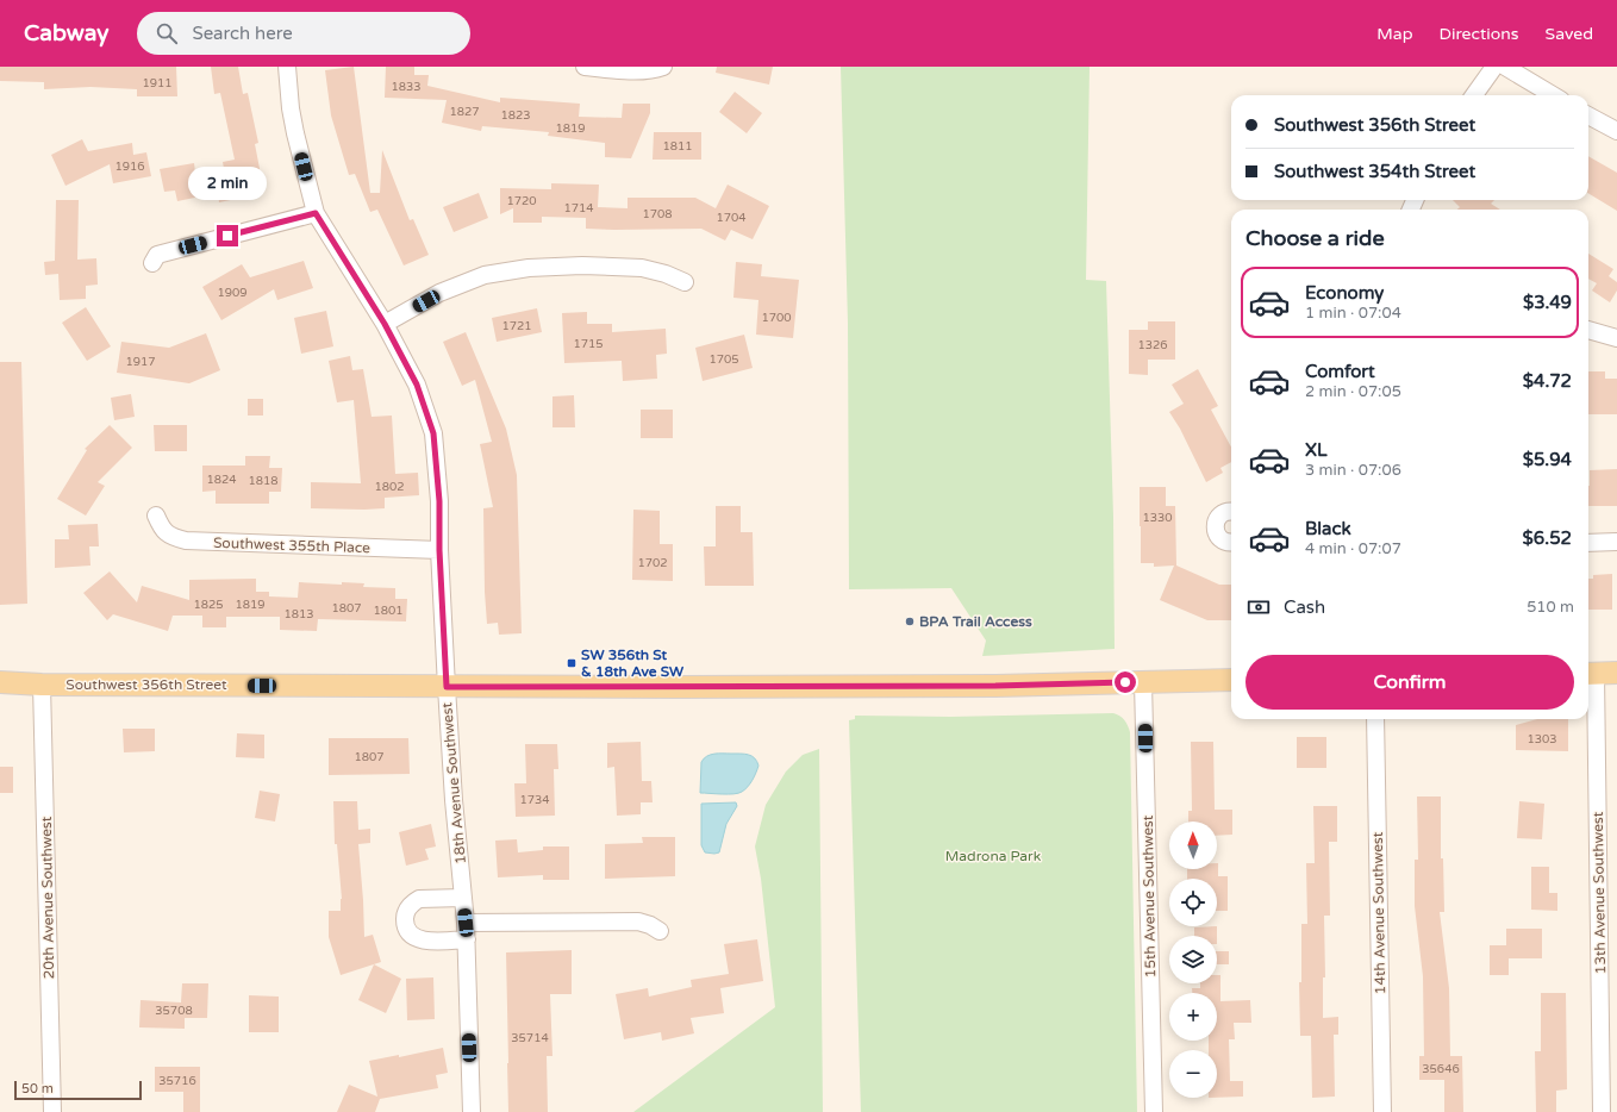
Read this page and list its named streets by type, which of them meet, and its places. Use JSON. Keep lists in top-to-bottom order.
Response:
{
  "streets": {
    "main road": ["Southwest 356th Street"],
    "street": [
      "Southwest 355th Place",
      "18th Avenue Southwest",
      "13th Avenue Southwest",
      "15th Avenue Southwest",
      "20th Avenue Southwest",
      "14th Avenue Southwest"
    ]
  },
  "crossings": [
    ["Southwest 355th Place", "18th Avenue Southwest"],
    ["Southwest 356th Street", "18th Avenue Southwest"],
    ["Southwest 356th Street", "15th Avenue Southwest"],
    ["Southwest 356th Street", "20th Avenue Southwest"]
  ],
  "parks": ["Madrona Park"],
  "places": {
    "other": ["BPA Trail Access"],
    "transit": ["SW 356th St & 18th Ave SW"]
  },
  "house_numbers": [
    "1911",
    "1833",
    "1827",
    "1823",
    "1819",
    "1811",
    "1916",
    "1720",
    "1714",
    "1708",
    "1704",
    "1909",
    "1700",
    "1721",
    "1715",
    "1326",
    "1705",
    "1917",
    "1824",
    "1818",
    "1802",
    "1330",
    "1702",
    "1825",
    "1819",
    "1807",
    "1801",
    "1813",
    "1303",
    "1807",
    "1734",
    "35708",
    "35714",
    "35646",
    "35716"
  ],
  "scale_bar": "50 m",
  "north": "top",
  "page": {
    "header": "Cabway",
    "search": "Search here",
    "nav": ["Map", "Directions", "Saved"],
    "banner": ["Southwest 356th Street", "Southwest 354th Street"],
    "bubble": "2 min",
    "heading": "Choose a ride",
    "list": [
      {
        "name": "Economy",
        "note": "1 min · 07:04",
        "value": "$3.49"
      },
      {
        "name": "Comfort",
        "note": "2 min · 07:05",
        "value": "$4.72"
      },
      {
        "name": "XL",
        "note": "3 min · 07:06",
        "value": "$5.94"
      },
      {
        "name": "Black",
        "note": "4 min · 07:07",
        "value": "$6.52"
      }
    ],
    "pay": ["Cash", "510 m"],
    "buttons": "Confirm",
    "map_buttons": ["+", "−"],
    "scale": "50 m"
  }
}
